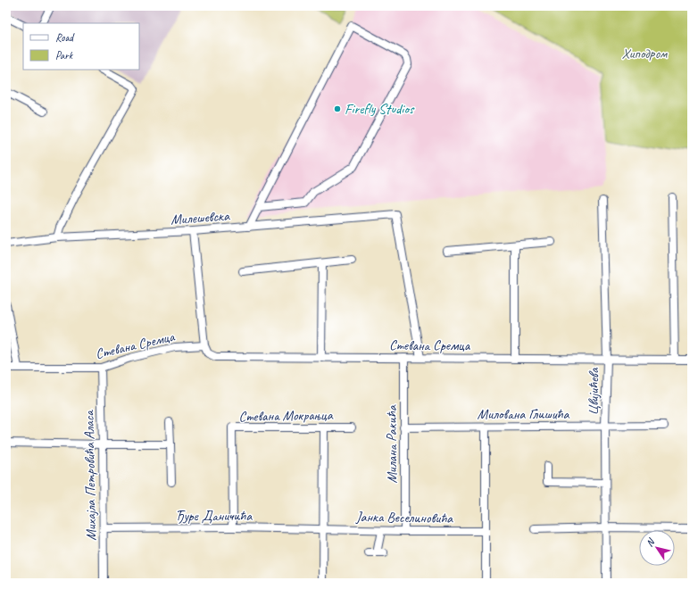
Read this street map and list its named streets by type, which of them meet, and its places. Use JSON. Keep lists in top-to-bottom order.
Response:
{
  "streets": {
    "street": [
      "Милешевска",
      "Стевана Сремца",
      "Цвијићева",
      "Милована Глишића",
      "Стевана Мокрањца",
      "Милана Ракића",
      "Михајла Петровића Аласа",
      "Ђуре Даничића",
      "Јанка Веселиновића"
    ]
  },
  "crossings": [
    ["Милешевска", "Стевана Сремца"],
    ["Стевана Сремца", "Цвијићева"],
    ["Стевана Сремца", "Милана Ракића"],
    ["Стевана Сремца", "Михајла Петровића Аласа"],
    ["Цвијићева", "Милована Глишића"],
    ["Милована Глишића", "Милана Ракића"],
    ["Стевана Мокрањца", "Ђуре Даничића"],
    ["Милана Ракића", "Јанка Веселиновића"],
    ["Михајла Петровића Аласа", "Ђуре Даничића"],
    ["Ђуре Даничића", "Јанка Веселиновића"]
  ],
  "parks": ["Хиподром"],
  "places": ["Firefly Studios"],
  "legend": ["Road", "Park"],
  "north": "top left"
}
